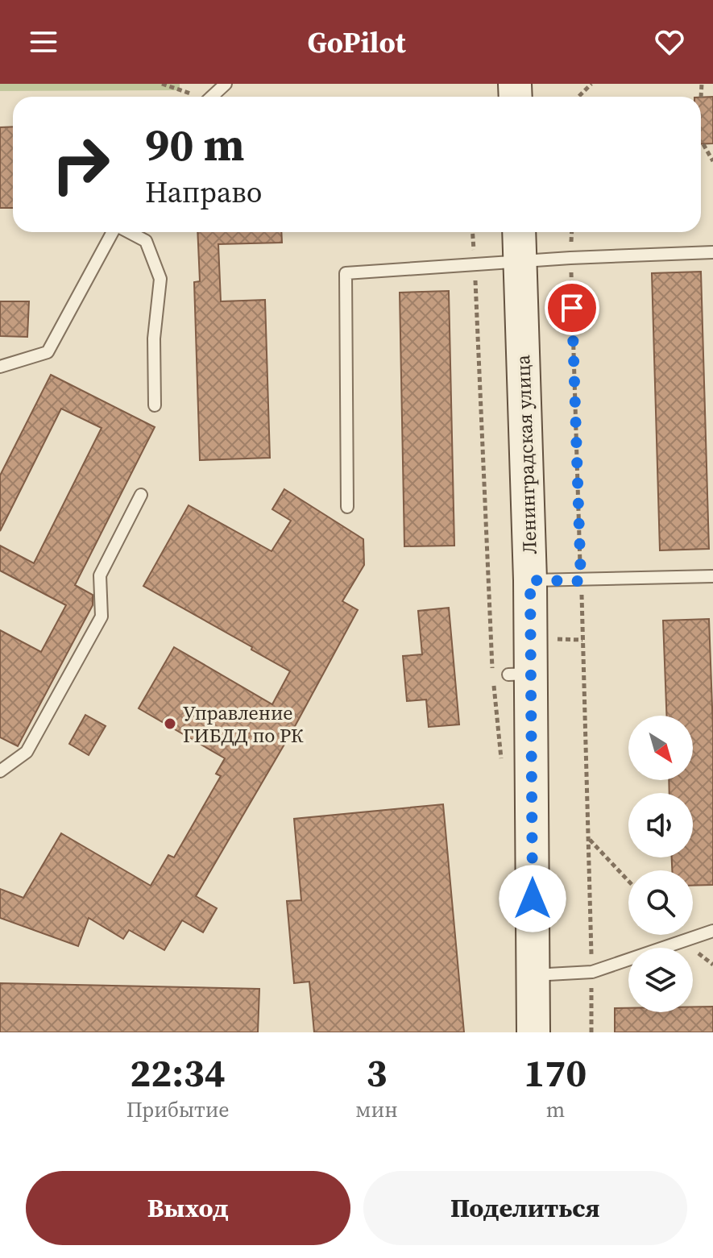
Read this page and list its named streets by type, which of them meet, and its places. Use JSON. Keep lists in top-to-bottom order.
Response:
{
  "streets": {
    "main road": ["Ленинградская улица"]
  },
  "places": ["Управление ГИБДД по РК"],
  "north": "bottom right",
  "page": {
    "header": "GoPilot",
    "turn": ["90 m", "Направо"],
    "eta": [
      "22:34",
      "Прибытие",
      "3",
      "мин",
      "170",
      "m"
    ],
    "buttons": ["Выход", "Поделиться"]
  }
}
